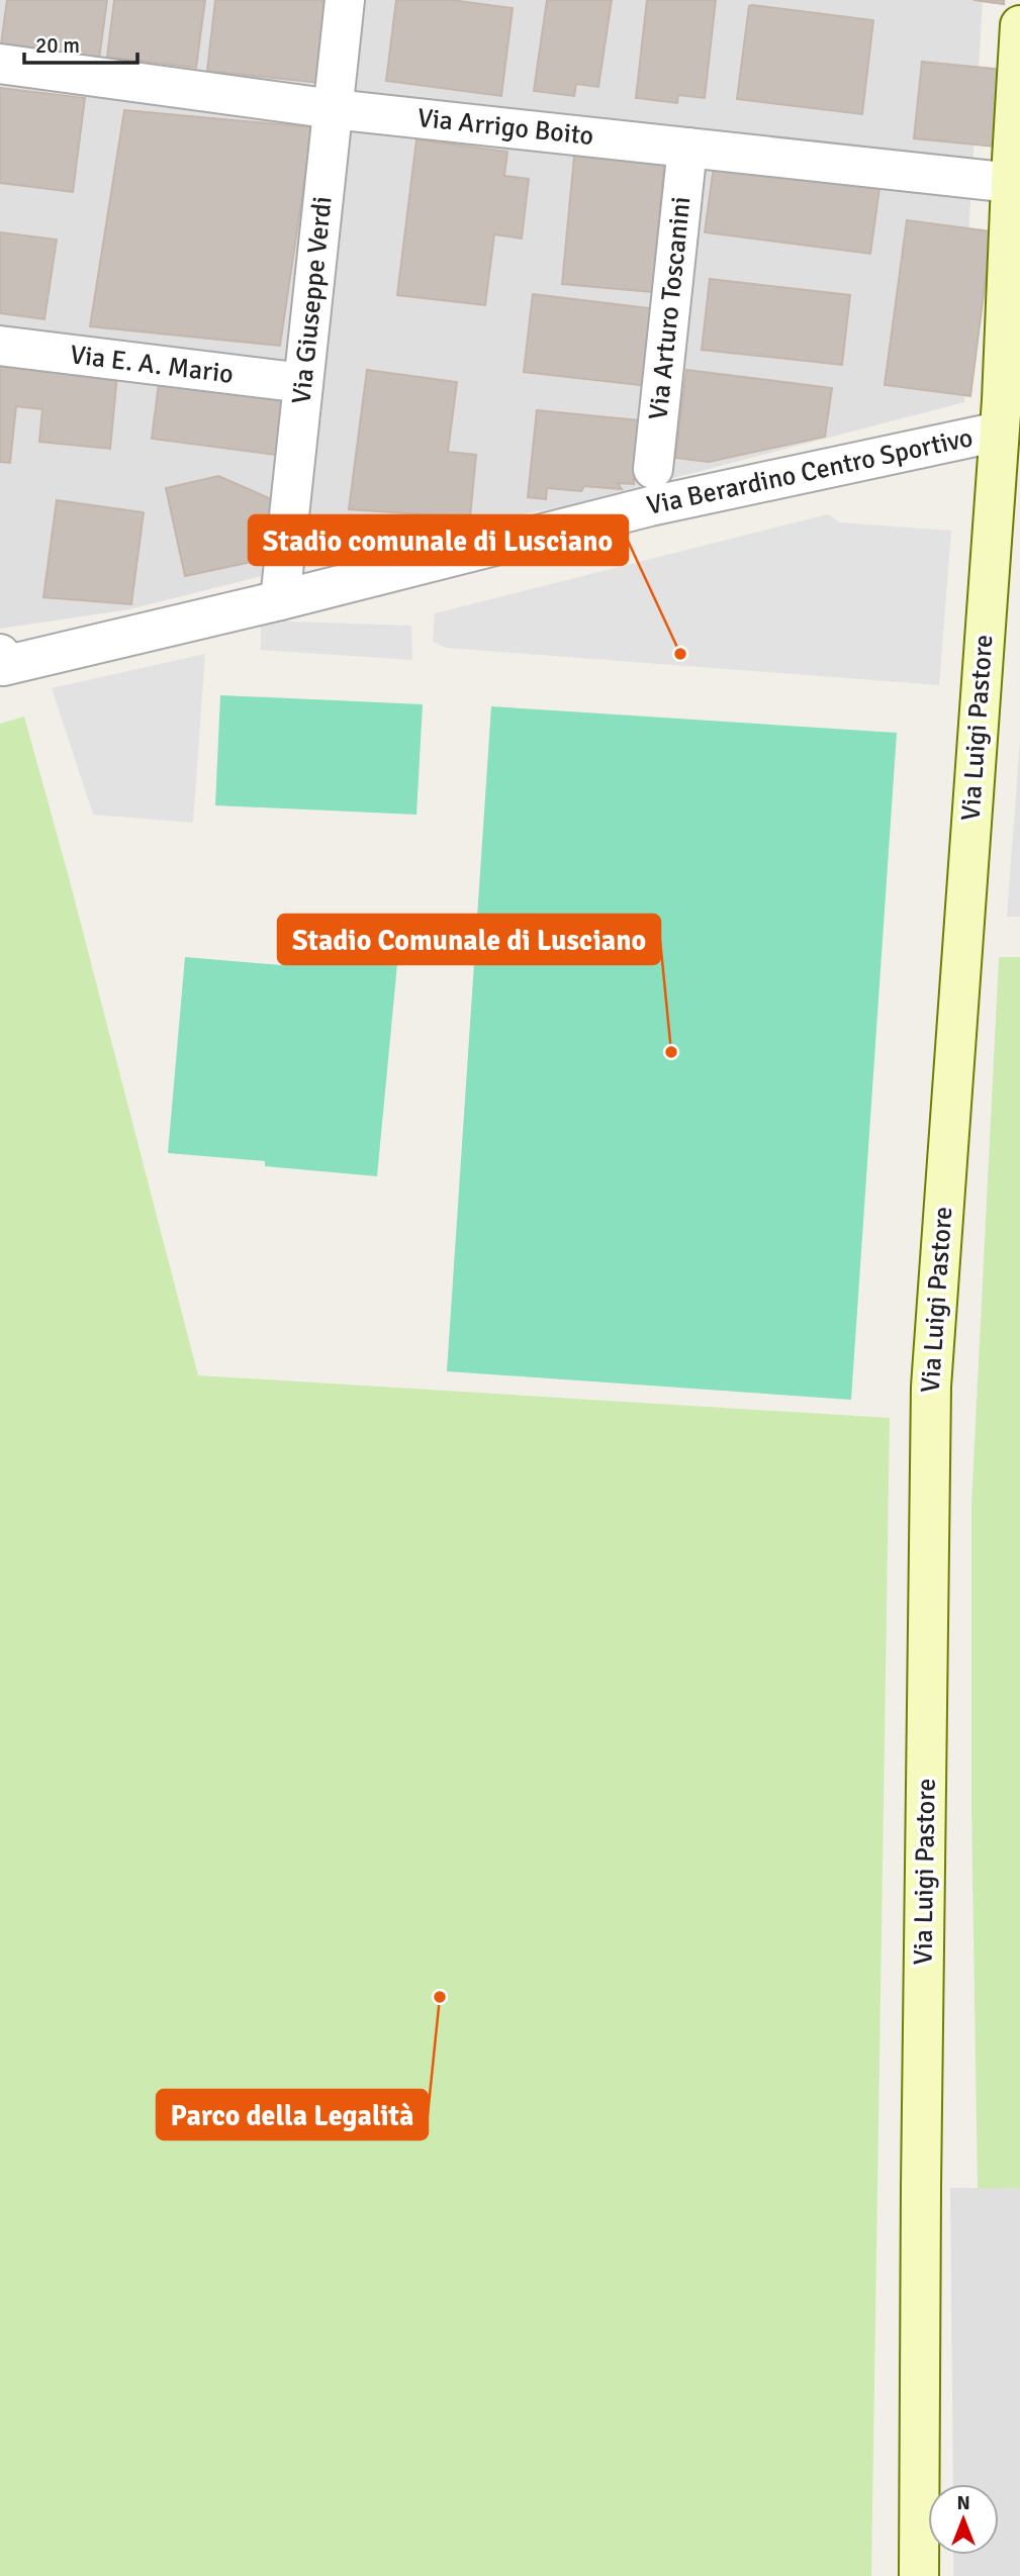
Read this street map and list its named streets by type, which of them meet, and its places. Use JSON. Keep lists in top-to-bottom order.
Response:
{
  "streets": {
    "street": [
      "Via Arrigo Boito",
      "Via Giuseppe Verdi",
      "Via Arturo Toscanini",
      "Via E. A. Mario",
      "Via Berardino Centro Sportivo",
      "Via Luigi Pastore"
    ]
  },
  "crossings": [
    ["Via Arrigo Boito", "Via Giuseppe Verdi"],
    ["Via Arrigo Boito", "Via Arturo Toscanini"],
    ["Via Arrigo Boito", "Via Luigi Pastore"],
    ["Via Giuseppe Verdi", "Via E. A. Mario"],
    ["Via Giuseppe Verdi", "Via Berardino Centro Sportivo"],
    ["Via Berardino Centro Sportivo", "Via Luigi Pastore"]
  ],
  "places": ["Stadio comunale di Lusciano", "Stadio Comunale di Lusciano", "Parco della Legalità"],
  "scale_bar": "20 m",
  "north": "top"
}
